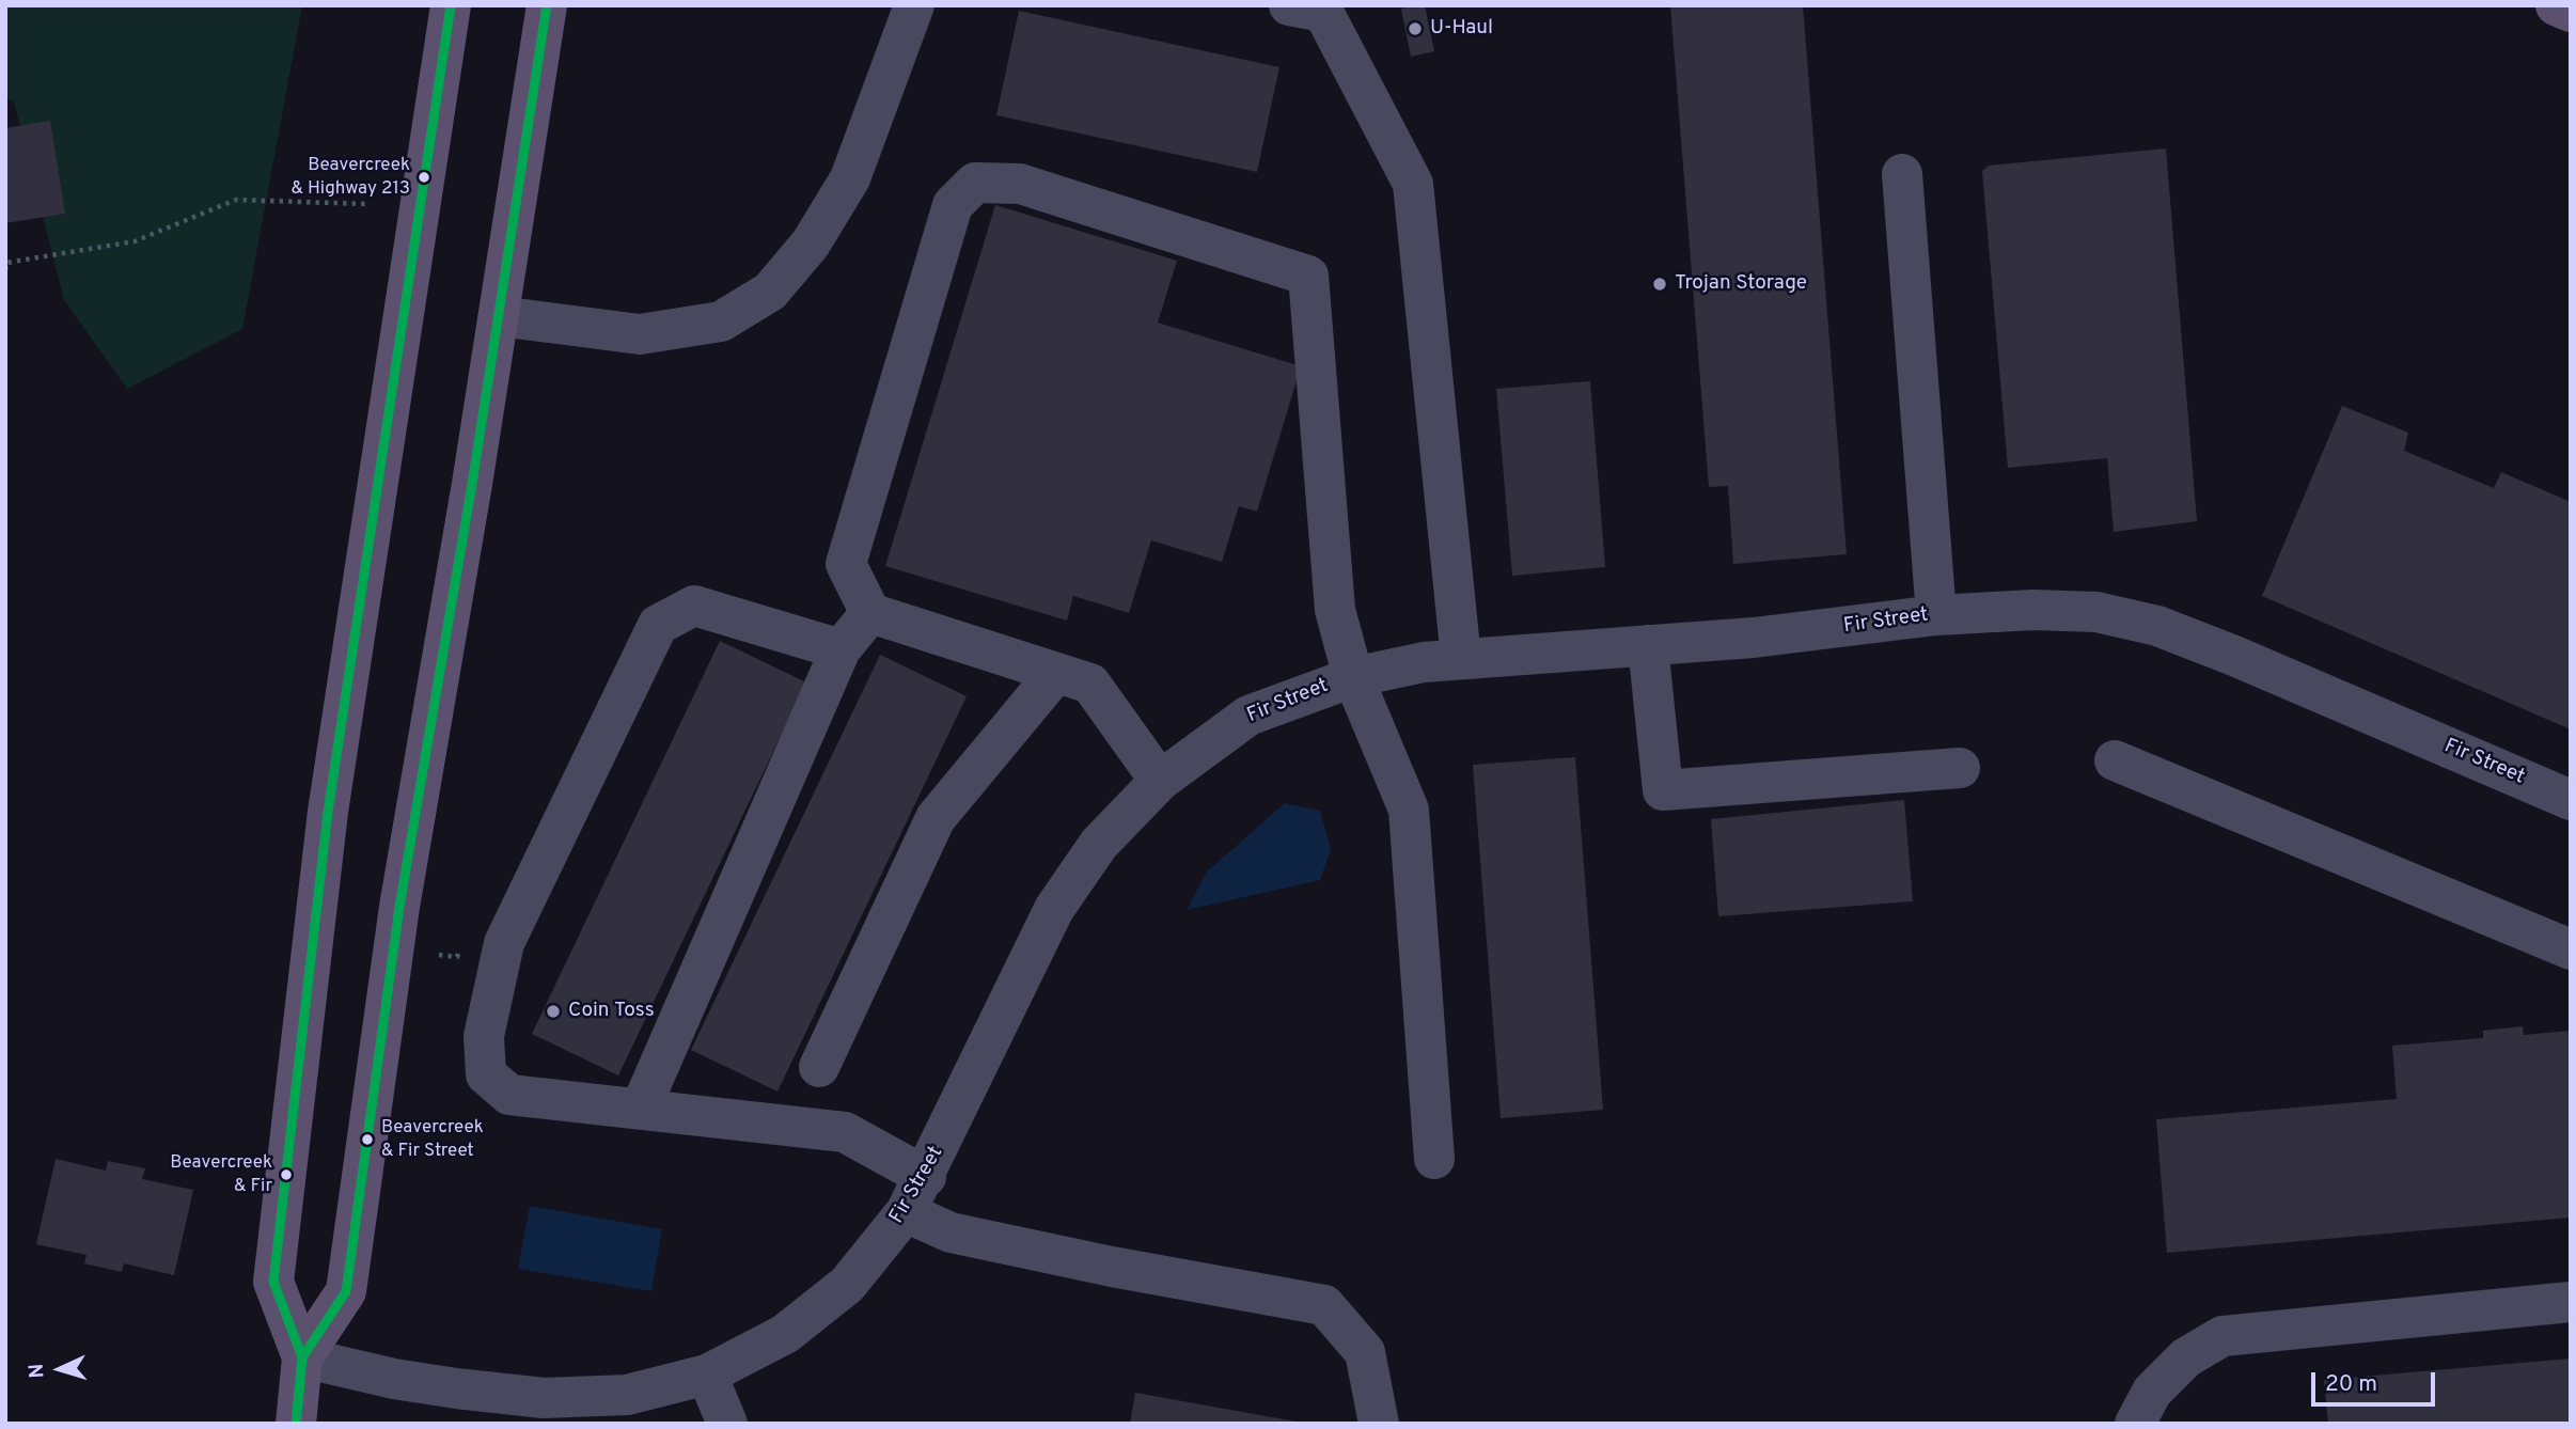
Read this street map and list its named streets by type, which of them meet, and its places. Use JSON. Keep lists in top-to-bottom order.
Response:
{
  "streets": {
    "street": ["Fir Street"]
  },
  "places": [
    "U-Haul",
    "Beavercreek & Highway 213",
    "Trojan Storage",
    "Coin Toss",
    "Beavercreek & Fir Street",
    "Beavercreek & Fir"
  ],
  "scale_bar": "20 m",
  "north": "left"
}
